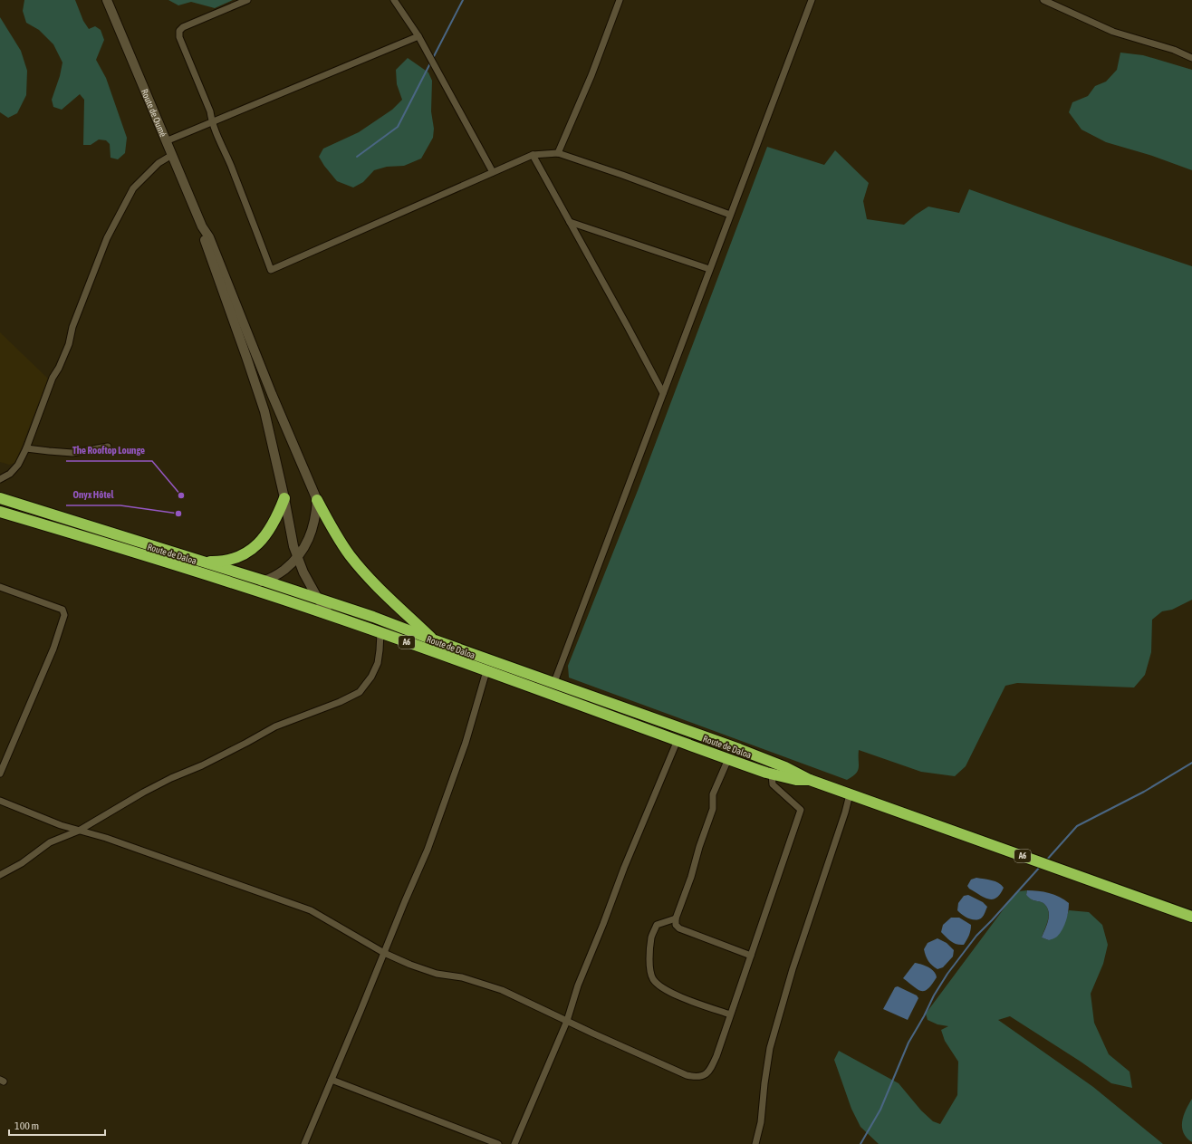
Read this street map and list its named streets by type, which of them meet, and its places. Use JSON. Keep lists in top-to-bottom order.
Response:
{
  "streets": {
    "highway": ["Route de Daloa", "A6"],
    "main road": ["Route de Oumé"]
  },
  "crossings": [
    ["Route de Daloa", "A6"]
  ],
  "places": ["The Rooftop Lounge", "Onyx Hôtel"],
  "scale_bar": "100 m"
}
